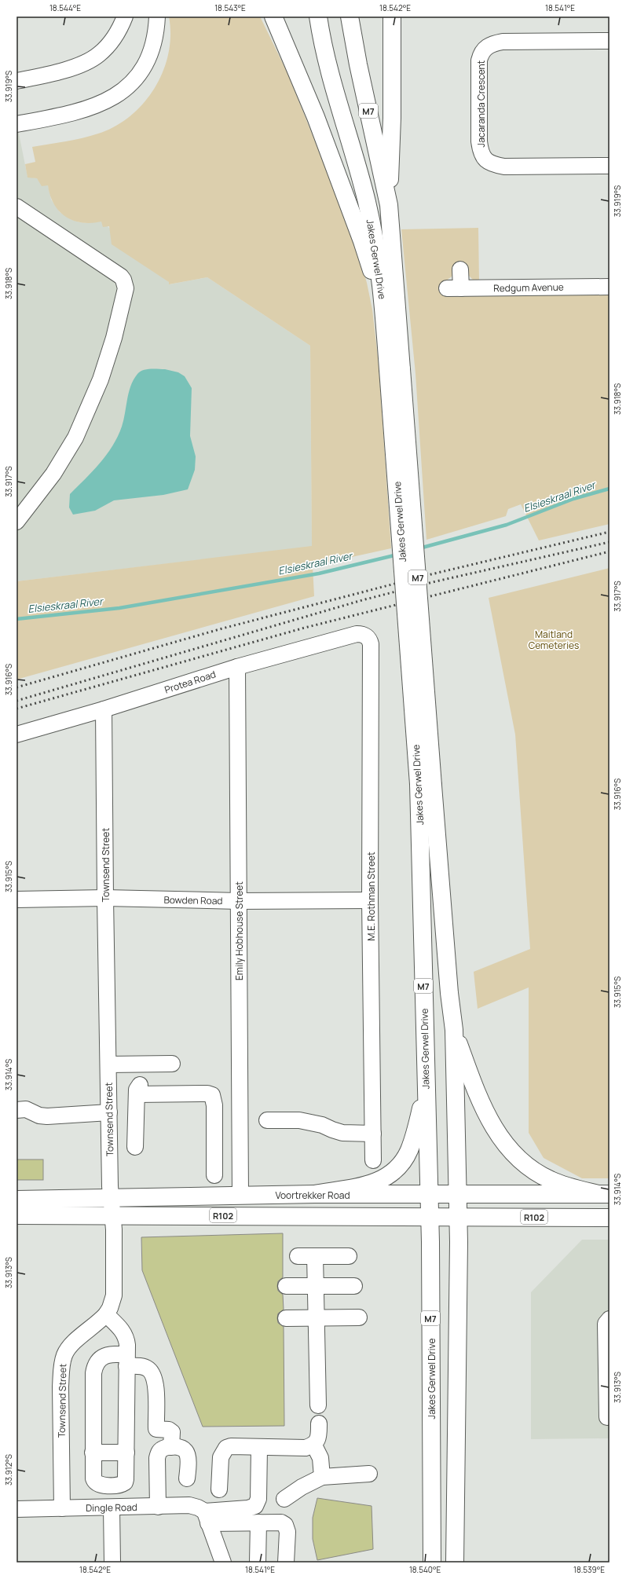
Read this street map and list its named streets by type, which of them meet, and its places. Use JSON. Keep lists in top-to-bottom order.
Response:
{
  "streets": {
    "main road": [
      "M7",
      "Jakes Gerwel Drive",
      "Voortrekker Road",
      "R102"
    ],
    "street": [
      "Jacaranda Crescent",
      "Redgum Avenue",
      "Protea Road",
      "Townsend Street",
      "M.E. Rothman Street",
      "Bowden Road",
      "Emily Hobhouse Street",
      "Dingle Road"
    ]
  },
  "crossings": [
    ["Jakes Gerwel Drive", "Voortrekker Road"],
    ["Jakes Gerwel Drive", "R102"],
    ["Protea Road", "Townsend Street"],
    ["Protea Road", "M.E. Rothman Street"],
    ["Protea Road", "Emily Hobhouse Street"],
    ["Townsend Street", "Bowden Road"],
    ["Townsend Street", "Voortrekker Road"],
    ["Townsend Street", "R102"],
    ["Townsend Street", "Dingle Road"],
    ["M.E. Rothman Street", "Bowden Road"],
    ["Bowden Road", "Emily Hobhouse Street"],
    ["Emily Hobhouse Street", "Voortrekker Road"]
  ],
  "water": ["Elsieskraal River"],
  "parks": ["Maitland Cemeteries"],
  "coordinates": [
    "18.544°E",
    "18.543°E",
    "18.542°E",
    "18.541°E",
    "33.919°S",
    "33.918°S",
    "33.917°S",
    "33.916°S",
    "33.915°S",
    "33.914°S",
    "33.913°S",
    "33.912°S",
    "18.540°E",
    "18.539°E"
  ]
}
